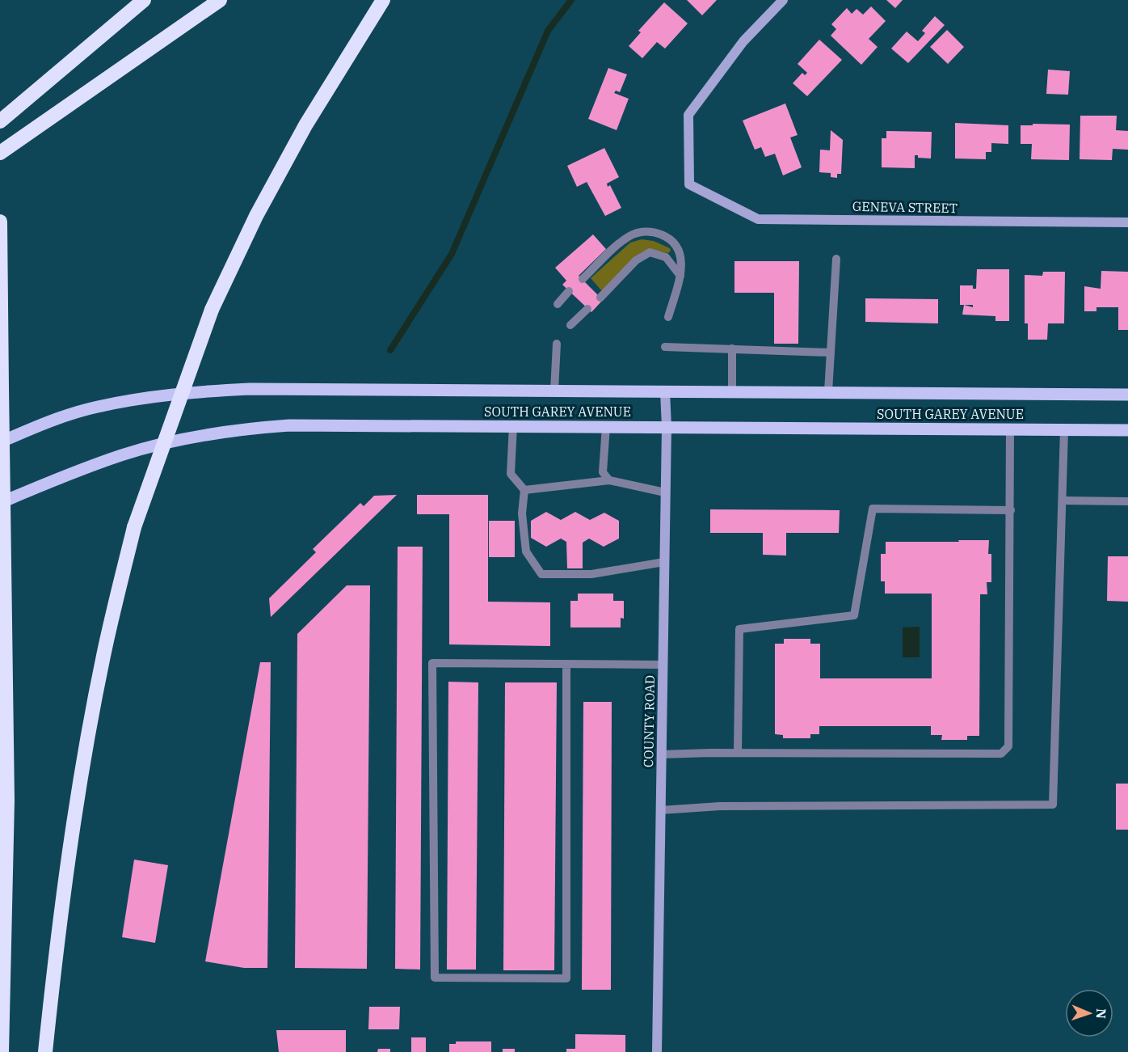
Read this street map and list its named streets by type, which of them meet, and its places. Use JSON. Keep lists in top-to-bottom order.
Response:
{
  "streets": {
    "main road": ["SOUTH GAREY AVENUE"],
    "street": ["GENEVA STREET", "COUNTY ROAD"]
  },
  "crossings": [
    ["SOUTH GAREY AVENUE", "COUNTY ROAD"]
  ],
  "north": "right"
}
